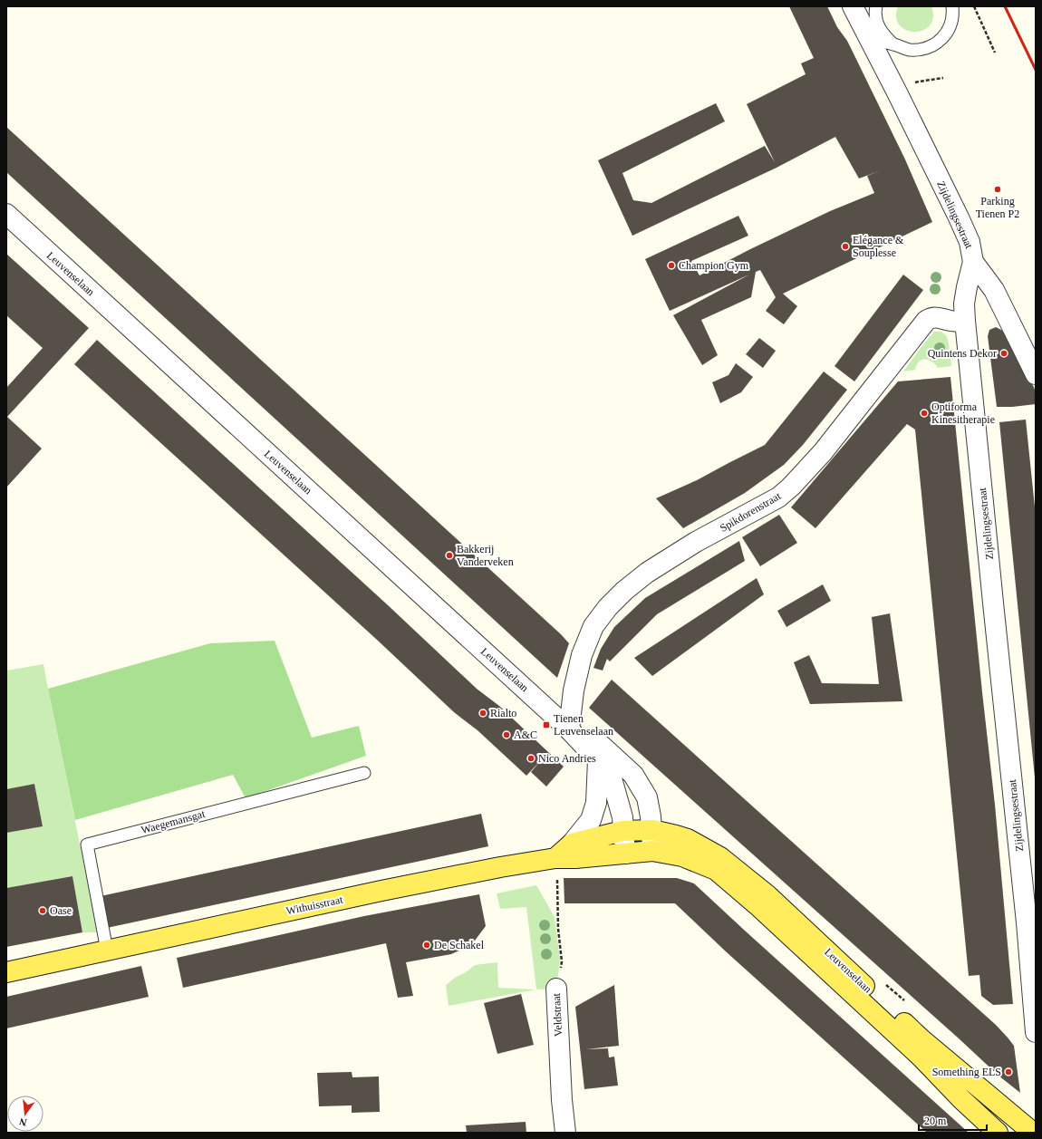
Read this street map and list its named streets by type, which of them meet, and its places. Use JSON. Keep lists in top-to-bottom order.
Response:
{
  "streets": {
    "main road": ["Leuvenselaan", "Withuisstraat"],
    "street": ["Zijdelingsestraat", "Spikdorenstraat", "Veldstraat"],
    "lane": ["Waegemansgat"]
  },
  "crossings": [
    ["Zijdelingsestraat", "Spikdorenstraat"],
    ["Leuvenselaan", "Spikdorenstraat"],
    ["Leuvenselaan", "Withuisstraat"],
    ["Leuvenselaan", "Veldstraat"],
    ["Waegemansgat", "Withuisstraat"],
    ["Withuisstraat", "Veldstraat"]
  ],
  "places": {
    "other": [
      "Parking Tienen P2",
      "Elégance & Souplesse",
      "Champion Gym",
      "Quintens Dekor",
      "Optiforma Kinesitherapie",
      "Bakkerij Vanderveken",
      "Rialto",
      "A&C",
      "Nico Andries",
      "Oase",
      "De Schakel",
      "Something ELS"
    ],
    "transit": ["Tienen Leuvenselaan"]
  },
  "scale_bar": "20 m",
  "north": "bottom"
}
